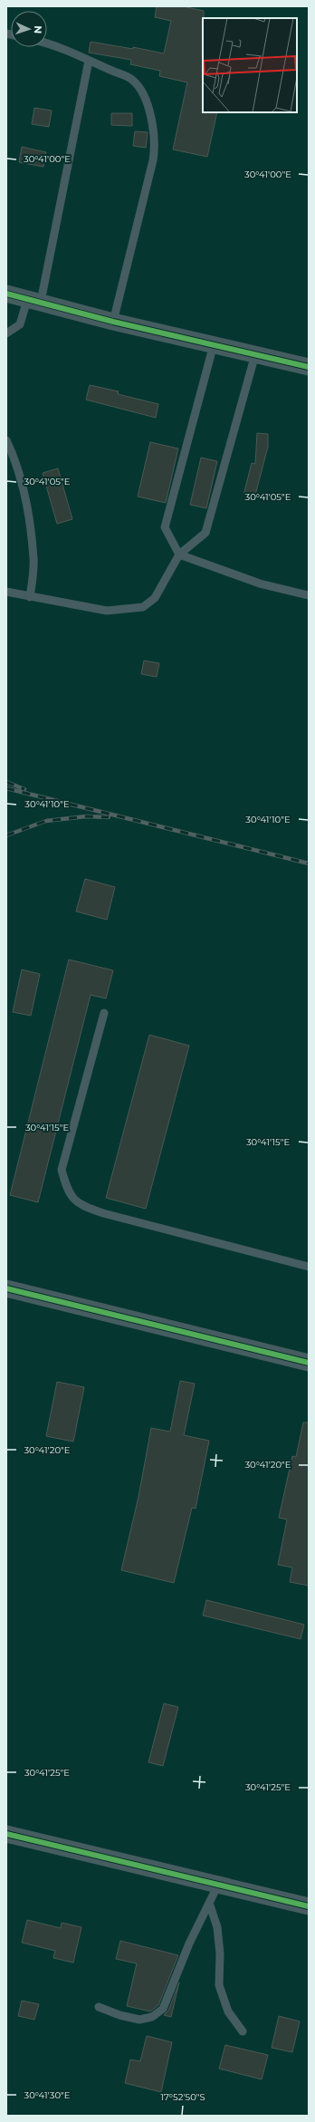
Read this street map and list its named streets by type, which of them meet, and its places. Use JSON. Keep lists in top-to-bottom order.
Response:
{
  "north": "right",
  "coordinates": [
    "30°41'00\"E",
    "30°41'05\"E",
    "30°41'10\"E",
    "30°41'15\"E",
    "30°41'20\"E",
    "30°41'25\"E",
    "30°41'30\"E",
    "17°52'50\"S"
  ]
}
